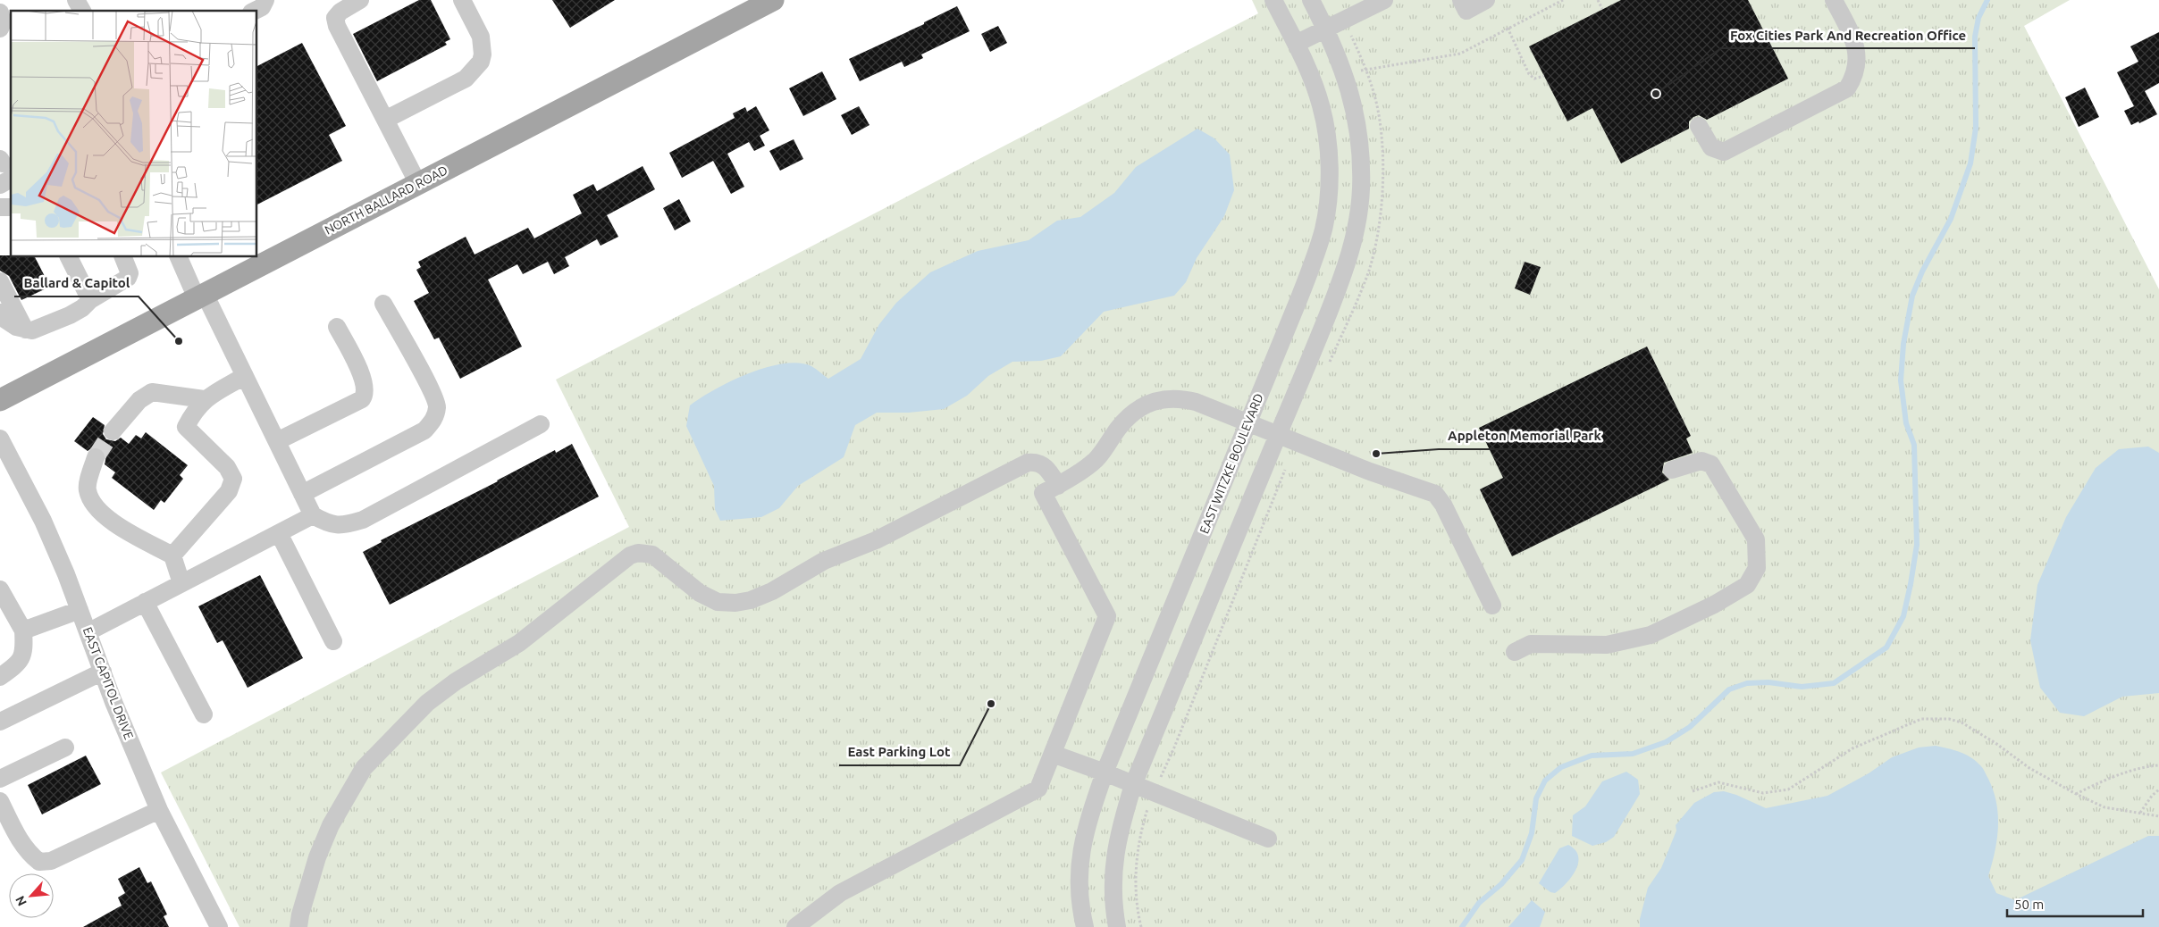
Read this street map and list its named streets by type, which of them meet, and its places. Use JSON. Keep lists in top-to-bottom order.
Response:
{
  "streets": {
    "main road": ["NORTH BALLARD ROAD"],
    "street": ["EAST WITZKE BOULEVARD", "EAST CAPITOL DRIVE"]
  },
  "places": [
    "Fox Cities Park And Recreation Office",
    "Ballard & Capitol",
    "Appleton Memorial Park",
    "East Parking Lot"
  ],
  "scale_bar": "50 m",
  "north": "bottom left"
}
